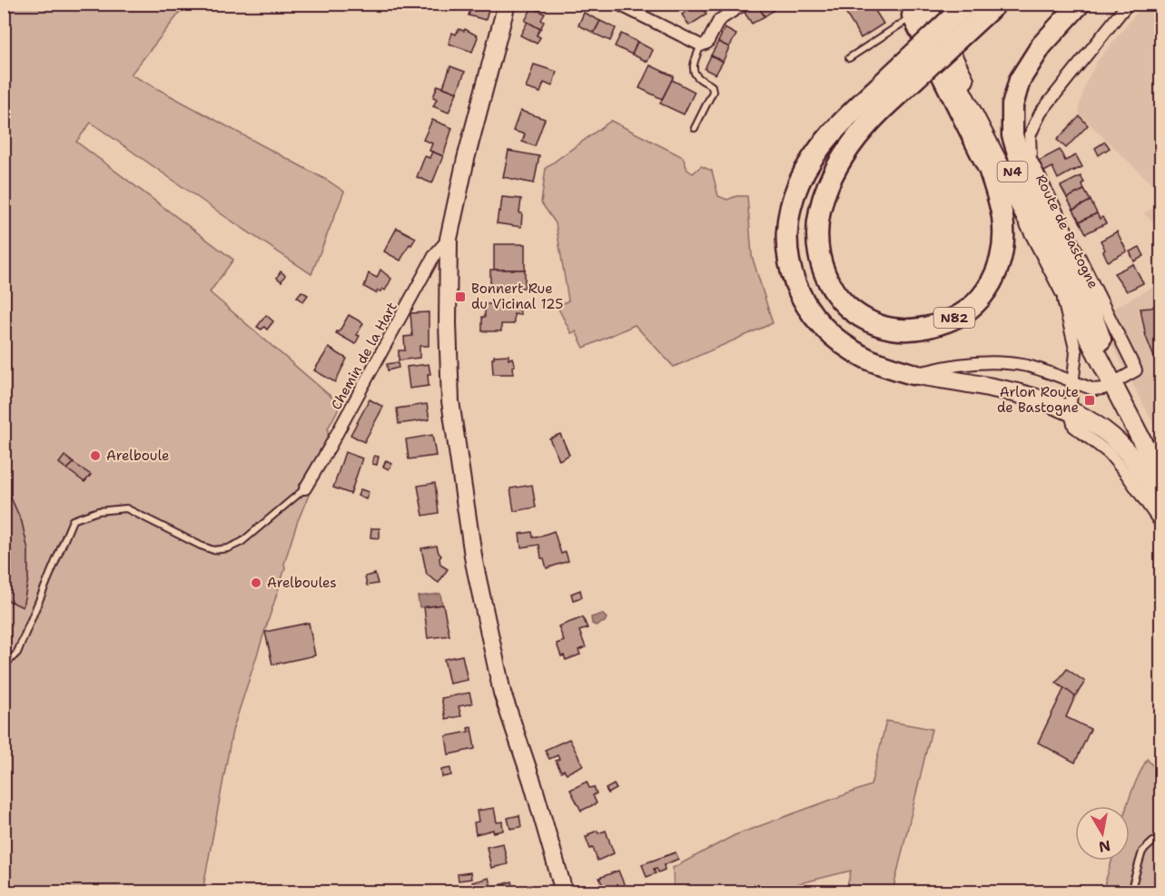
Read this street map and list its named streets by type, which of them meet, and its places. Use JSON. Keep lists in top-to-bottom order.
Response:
{
  "streets": {
    "highway": ["N82"],
    "main road": ["N4", "Route de Bastogne"],
    "street": ["Chemin de la Hart"]
  },
  "crossings": [
    ["Route de Bastogne", "N82"]
  ],
  "places": {
    "transit": ["Bonnert Rue du Vicinal 125", "Arlon Route de Bastogne"],
    "other": ["Arelboule", "Arelboules"]
  },
  "north": "bottom"
}
